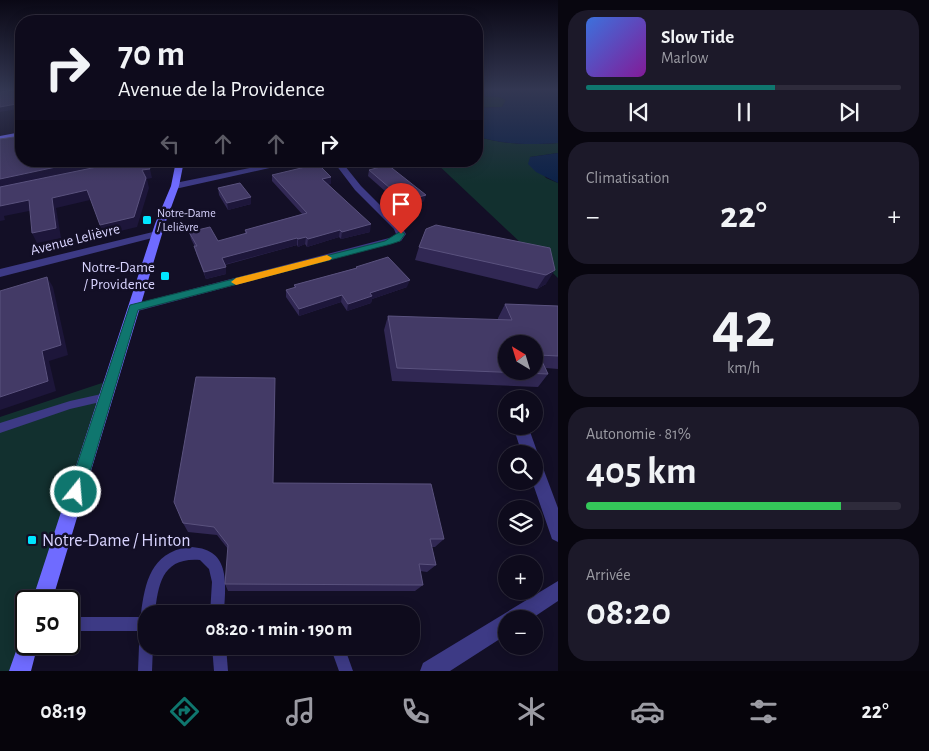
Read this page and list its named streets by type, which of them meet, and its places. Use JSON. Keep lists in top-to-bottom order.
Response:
{
  "streets": {
    "street": ["Avenue Lelièvre"]
  },
  "places": {
    "transit": ["Notre-Dame / Lelièvre", "Notre-Dame / Providence", "Notre-Dame / Hinton"]
  },
  "north": "top left",
  "page": {
    "turn": ["70 m", "Avenue de la Providence"],
    "song": ["Slow Tide", "Marlow"],
    "tile": [
      "Climatisation",
      ["42", "km/h"],
      ["Autonomie · 81%", "405 km"],
      ["Arrivée", "08:20"]
    ],
    "heat": ["−", "22°", "+"],
    "map_buttons": ["+", "−"],
    "limit": "50",
    "trip": "08:20 · 1 min · 190 m",
    "tabs": ["08:19", "22°"]
  }
}
